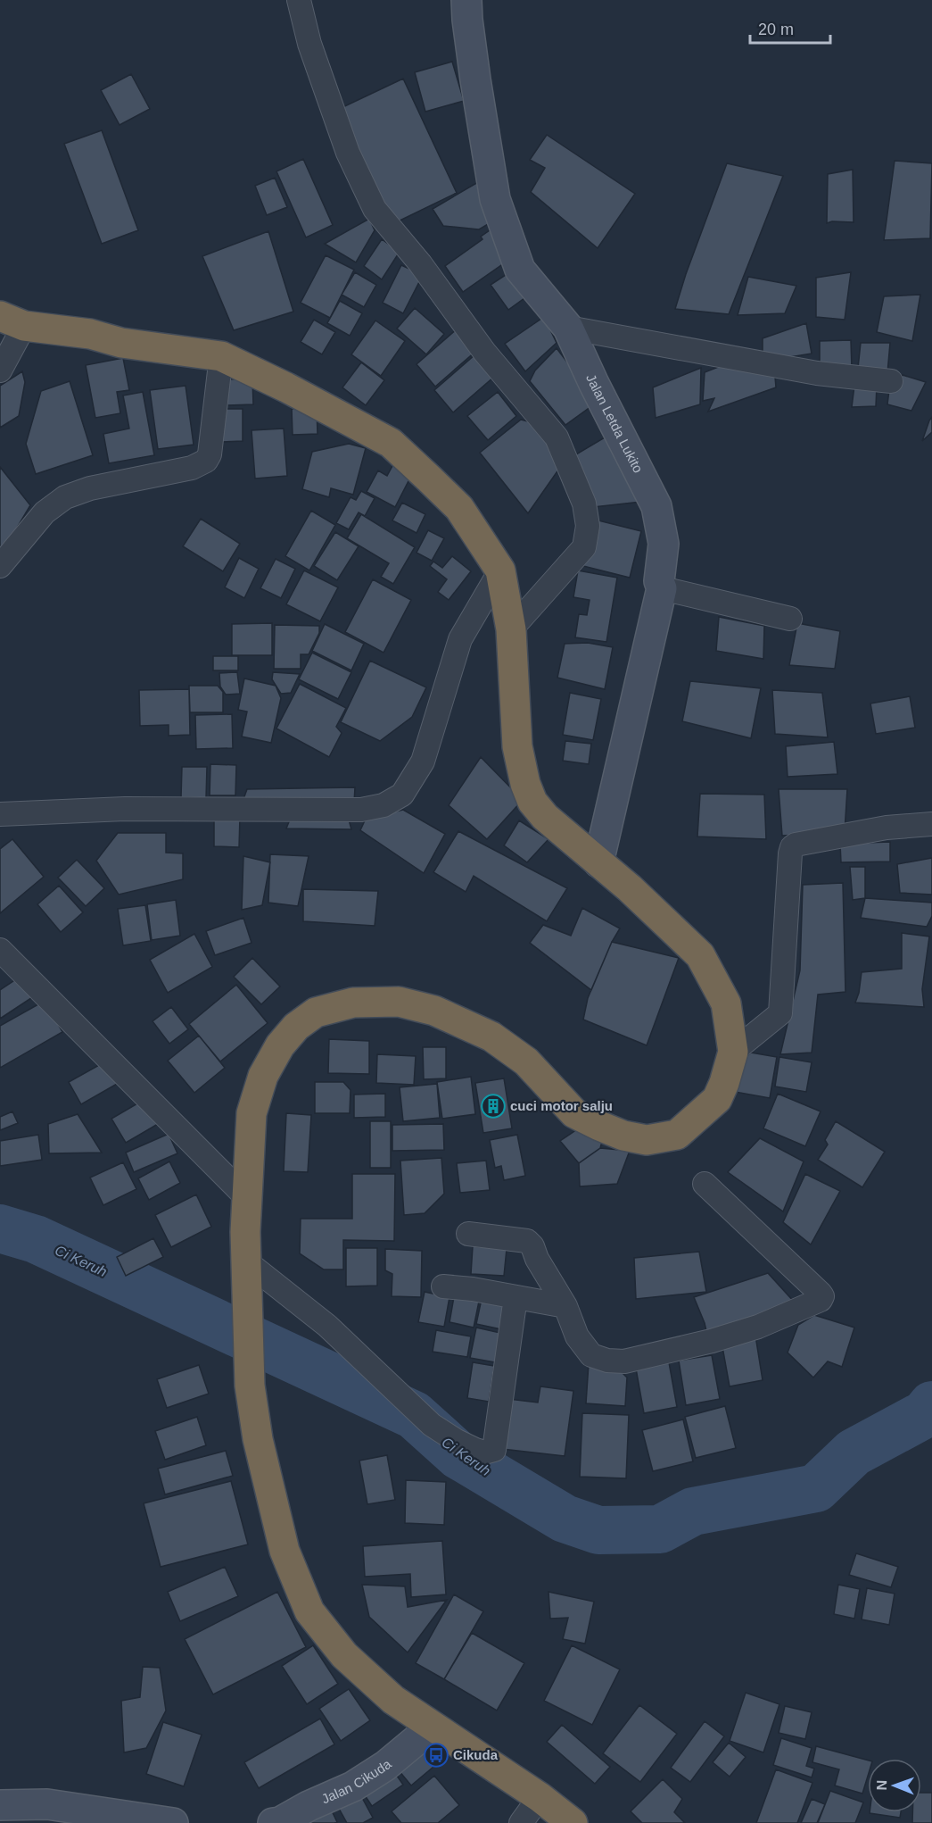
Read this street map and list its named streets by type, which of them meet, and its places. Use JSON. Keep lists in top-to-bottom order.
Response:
{
  "streets": {
    "street": ["Jalan Letda Lukito", "Jalan Cikuda"]
  },
  "water": ["Ci Keruh"],
  "places": {
    "building": ["cuci motor salju"],
    "bus stop": ["Cikuda"]
  },
  "scale_bar": "20 m",
  "north": "left"
}
